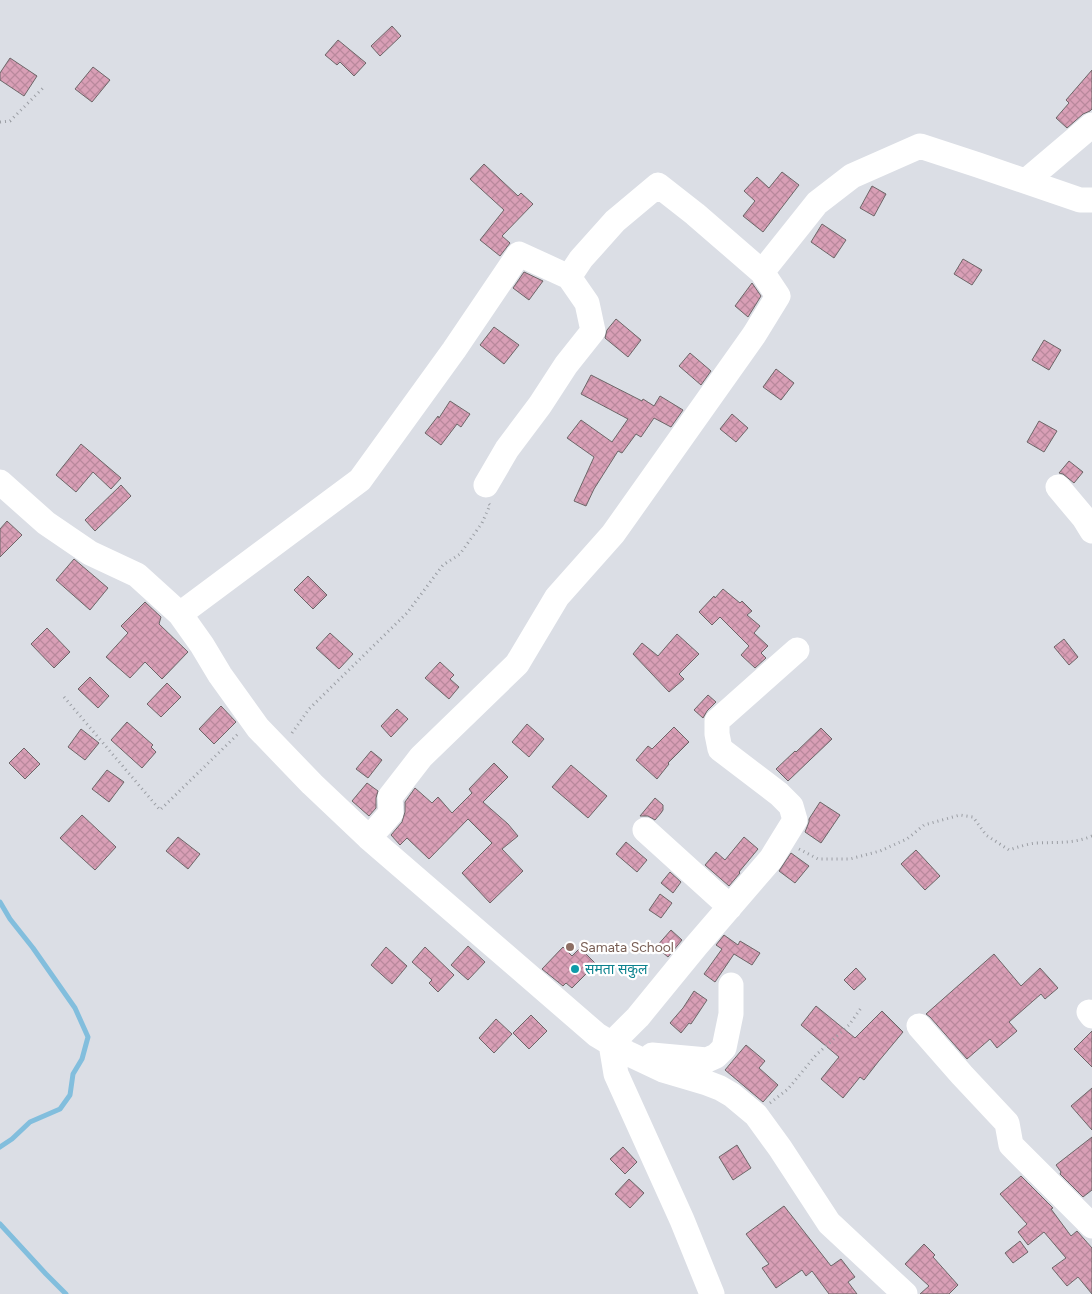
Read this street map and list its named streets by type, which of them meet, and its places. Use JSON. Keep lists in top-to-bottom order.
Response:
{
  "places": ["Samata School", "समता सकुल"]
}
